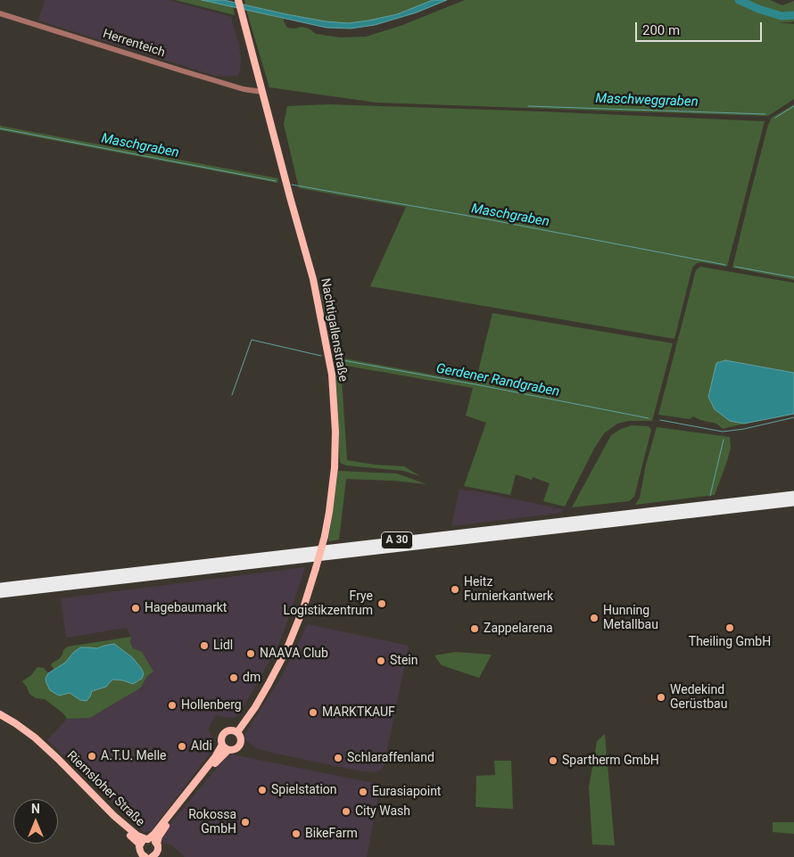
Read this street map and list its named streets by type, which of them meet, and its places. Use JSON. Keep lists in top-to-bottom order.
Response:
{
  "streets": {
    "highway": ["A 30"],
    "main road": ["Nachtigallenstraße", "Riemsloher Straße"],
    "street": ["Herrenteich"]
  },
  "crossings": [
    ["Herrenteich", "Nachtigallenstraße"]
  ],
  "water": ["Maschweggraben", "Maschgraben", "Gerdener Randgraben"],
  "places": [
    "Heitz Furnierkantwerk",
    "Frye Logistikzentrum",
    "Hagebaumarkt",
    "Hunning Metallbau",
    "Theiling GmbH",
    "Zappelarena",
    "Lidl",
    "NAAVA Club",
    "Stein",
    "dm",
    "Wedekind Gerüstbau",
    "Hollenberg",
    "MARKTKAUF",
    "Aldi",
    "A.T.U. Melle",
    "Schlaraffenland",
    "Spartherm GmbH",
    "Spielstation",
    "Eurasiapoint",
    "City Wash",
    "Rokossa GmbH",
    "BikeFarm"
  ],
  "scale_bar": "200 m",
  "north": "top"
}
